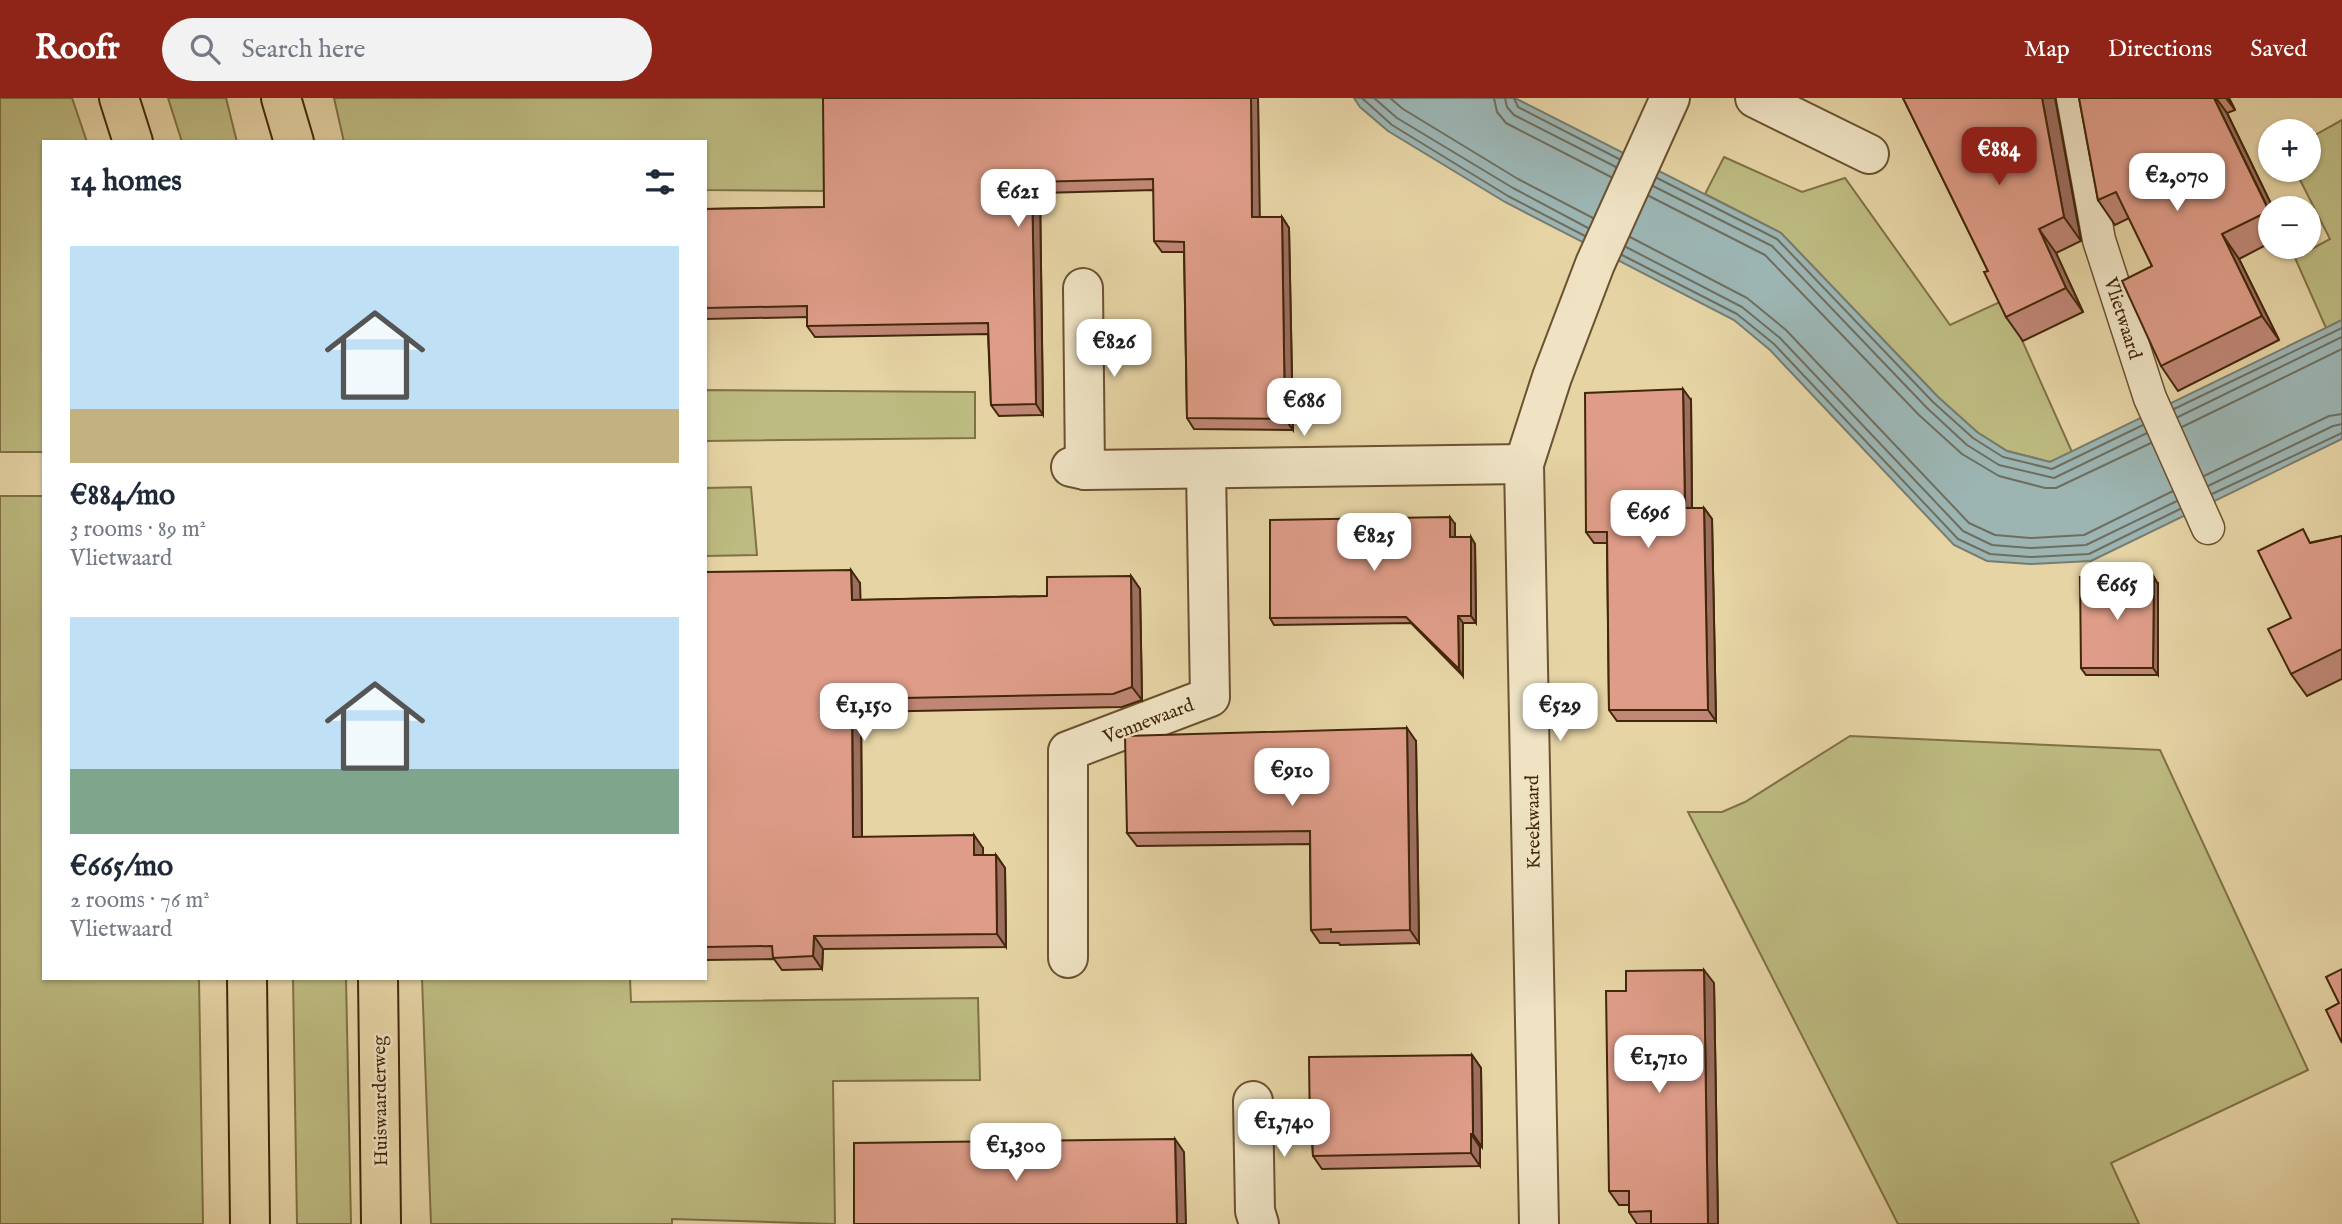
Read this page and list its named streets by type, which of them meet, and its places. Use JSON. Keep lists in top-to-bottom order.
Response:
{
  "streets": {
    "highway": ["Huiswaarderweg"],
    "street": ["Vlietwaard", "Vennewaard", "Kreekwaard"]
  },
  "page": {
    "header": "Roofr",
    "search": "Search here",
    "nav": ["Map", "Directions", "Saved"],
    "map_buttons": ["+", "−"],
    "price": [
      "€884",
      "€2,070",
      "€621",
      "€826",
      "€686",
      "€696",
      "€825",
      "€665",
      "€1,150",
      "€529",
      "€910",
      "€1,710",
      "€1,740",
      "€1,300"
    ],
    "heading": "14 homes",
    "list": [
      {
        "name": "€884/mo",
        "note": "3 rooms · 89 m² · Vlietwaard"
      },
      {
        "name": "€665/mo",
        "note": "2 rooms · 76 m² · Vlietwaard"
      }
    ]
  }
}
